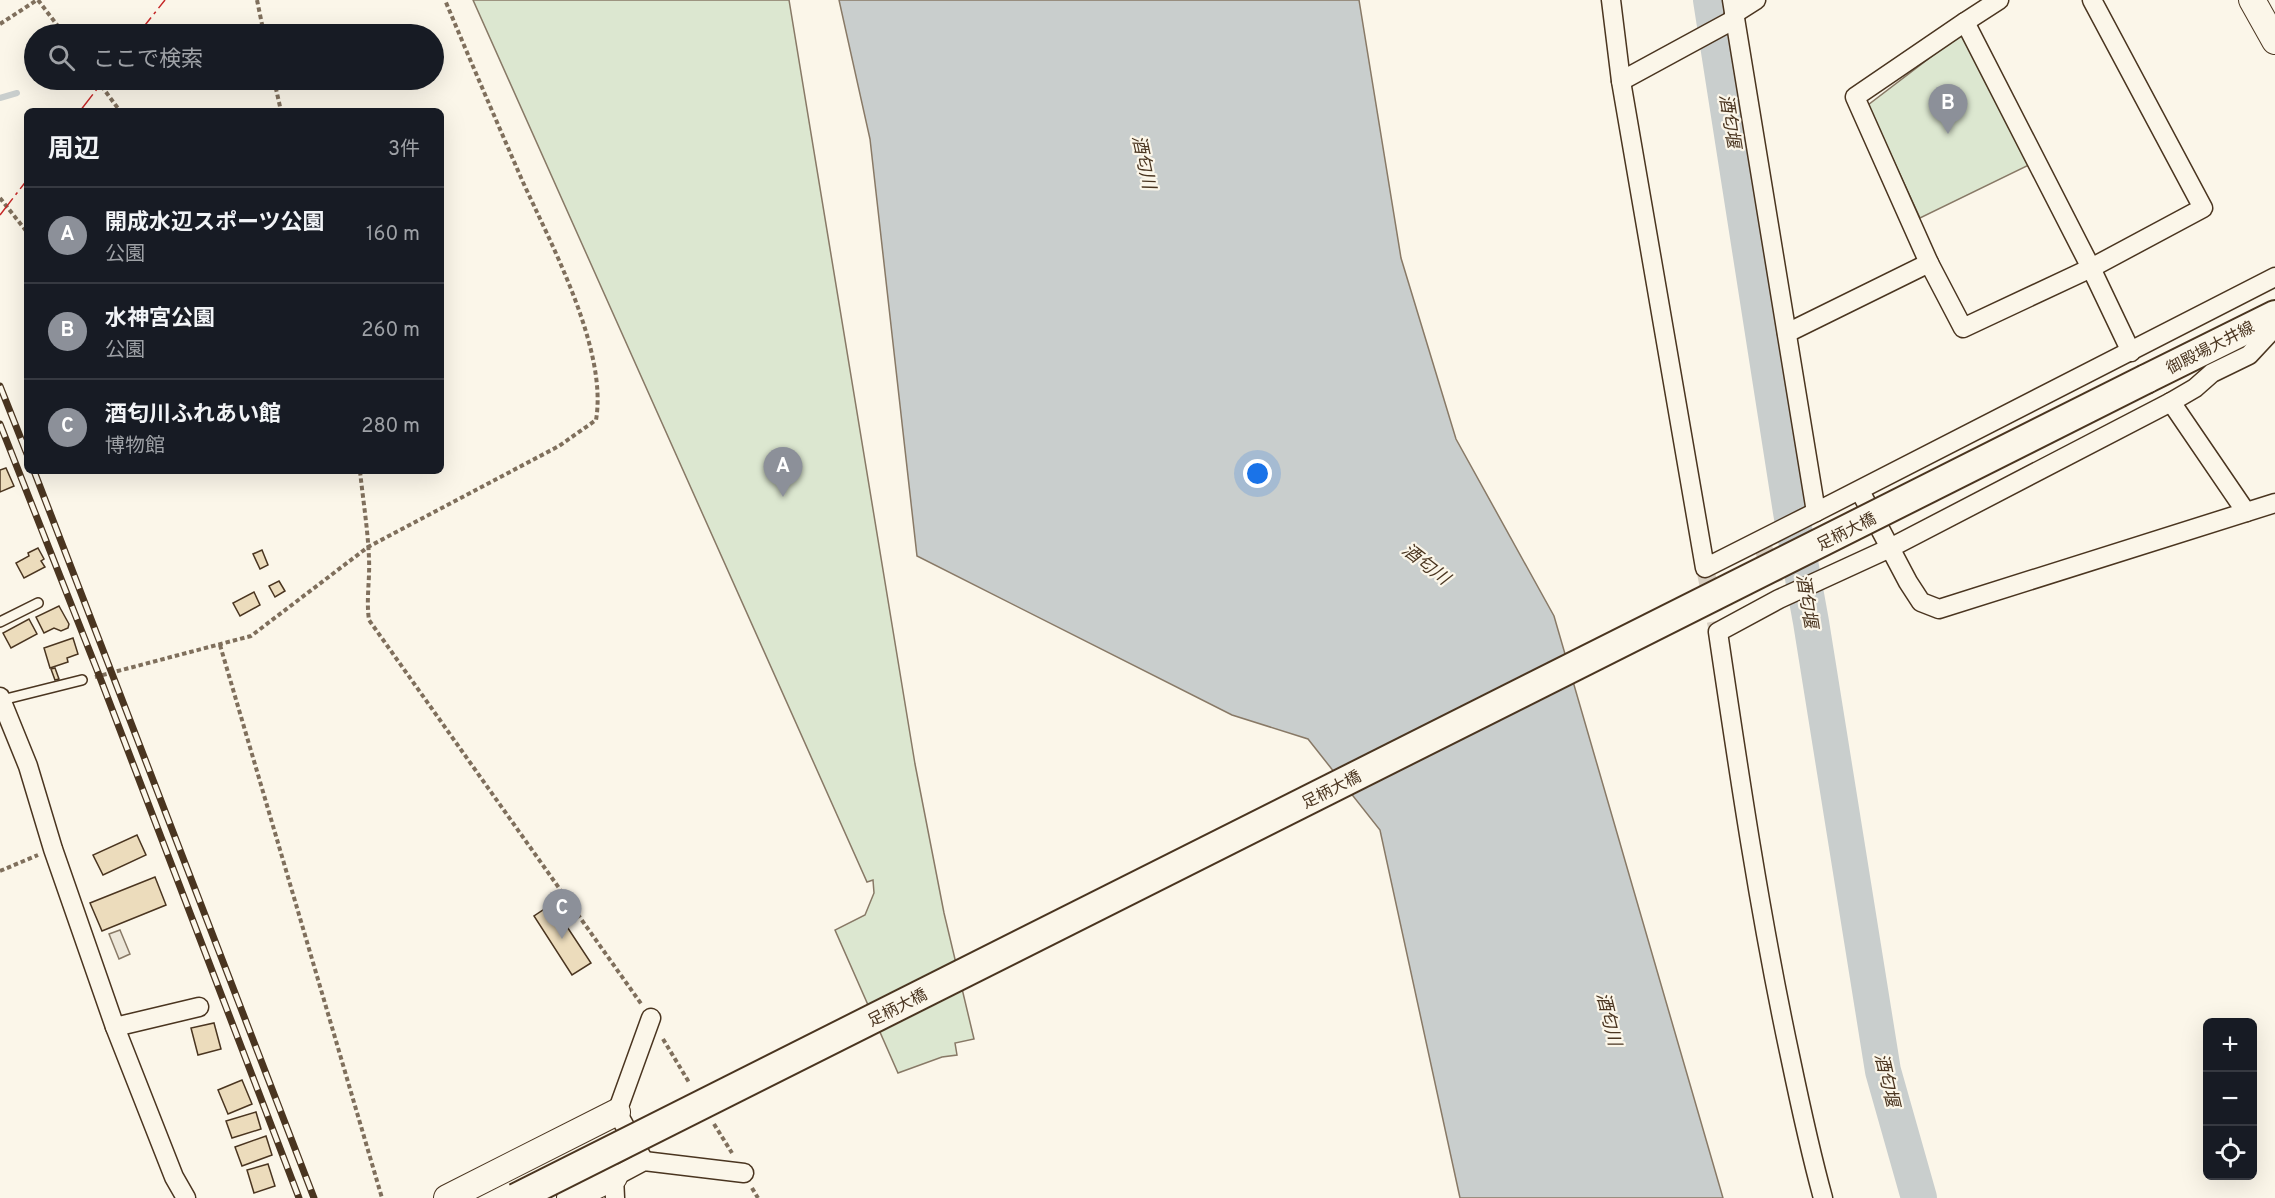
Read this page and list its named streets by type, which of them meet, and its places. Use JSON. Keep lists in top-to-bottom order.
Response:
{
  "streets": {
    "main road": ["御殿場大井線", "足柄大橋"]
  },
  "crossings": [
    ["御殿場大井線", "足柄大橋"]
  ],
  "water": ["酒匂堰", "酒匂川"],
  "page": {
    "search": "ここで検索",
    "pins": ["B", "A", "C"],
    "heading": ["周辺", "3件"],
    "list": [
      {
        "mark": "A",
        "name": "開成水辺スポーツ公園",
        "note": "公園",
        "value": "160 m"
      },
      {
        "mark": "B",
        "name": "水神宮公園",
        "note": "公園",
        "value": "260 m"
      },
      {
        "mark": "C",
        "name": "酒匂川ふれあい館",
        "note": "博物館",
        "value": "280 m"
      }
    ],
    "map_buttons": ["+", "−"]
  }
}
